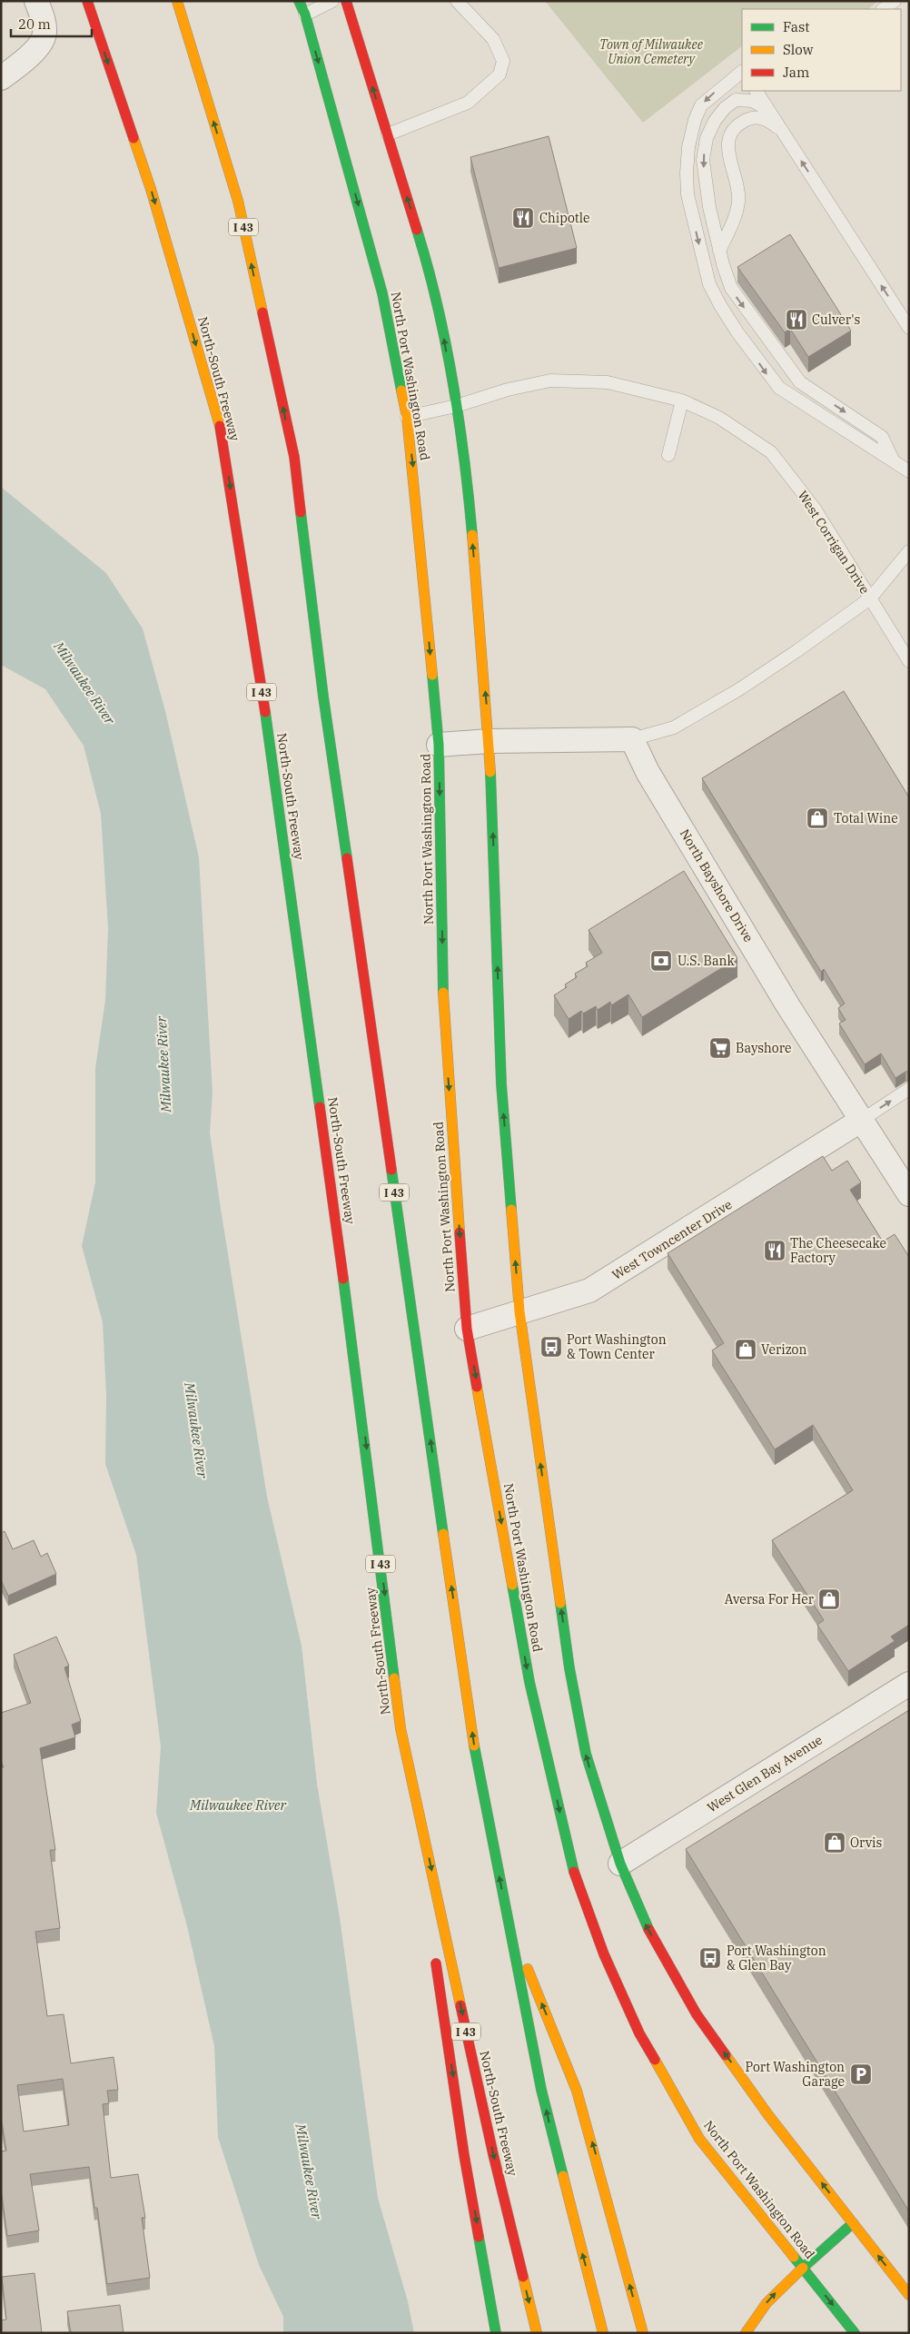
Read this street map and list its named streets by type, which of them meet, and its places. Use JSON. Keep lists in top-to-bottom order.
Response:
{
  "streets": {
    "main road": ["I 43", "North Port Washington Road", "North-South Freeway"],
    "street": ["North Bayshore Drive", "West Towncenter Drive", "West Glen Bay Avenue"],
    "lane": ["West Corrigan Drive"]
  },
  "crossings": [
    ["North Port Washington Road", "West Corrigan Drive"],
    ["North Port Washington Road", "West Towncenter Drive"],
    ["North Bayshore Drive", "West Towncenter Drive"]
  ],
  "water": ["Milwaukee River"],
  "parks": ["Town of Milwaukee Union Cemetery"],
  "places": {
    "restaurant": ["Chipotle", "Culver's", "The Cheesecake Factory"],
    "shop": [
      "Total Wine",
      "Verizon",
      "Aversa For Her",
      "Orvis"
    ],
    "bank": ["U.S. Bank"],
    "supermarket": ["Bayshore"],
    "bus stop": ["Port Washington & Town Center", "Port Washington & Glen Bay"],
    "parking": ["Port Washington Garage"]
  },
  "legend": ["Fast", "Slow", "Jam"],
  "scale_bar": "20 m"
}
